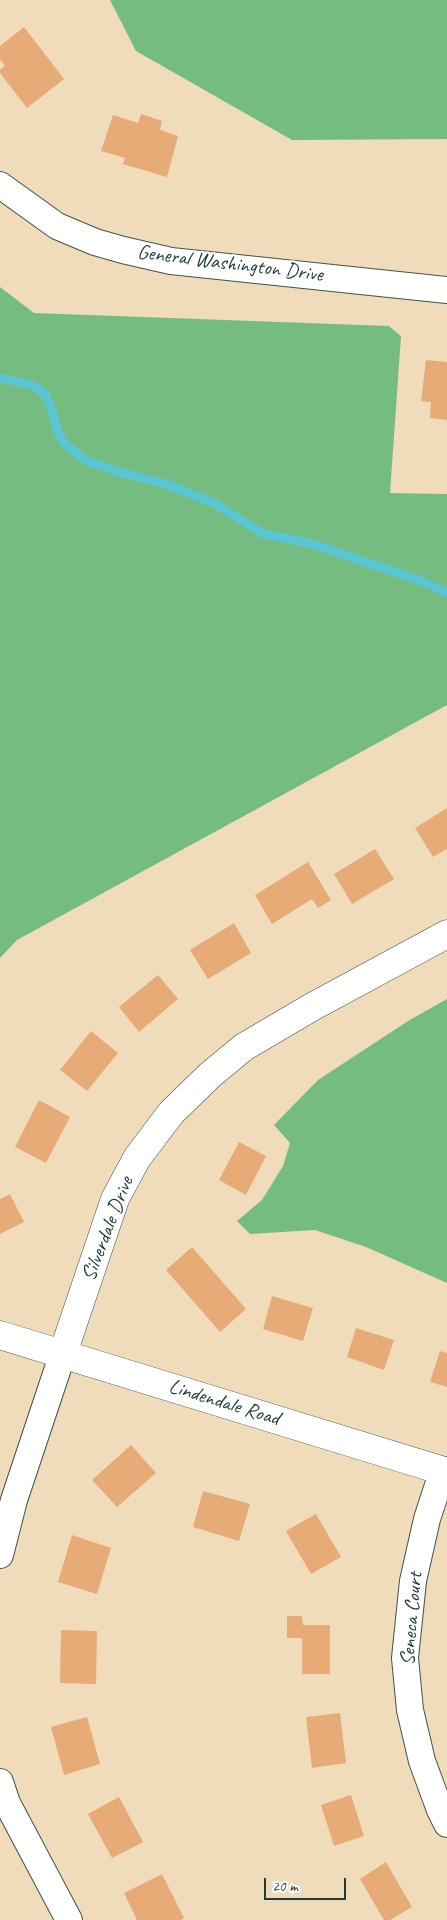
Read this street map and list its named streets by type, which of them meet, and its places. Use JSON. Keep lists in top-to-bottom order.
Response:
{
  "streets": {
    "street": [
      "General Washington Drive",
      "Silverdale Drive",
      "Lindendale Road",
      "Seneca Court"
    ]
  },
  "crossings": [
    ["Silverdale Drive", "Lindendale Road"],
    ["Lindendale Road", "Seneca Court"]
  ],
  "scale_bar": "20 m"
}
